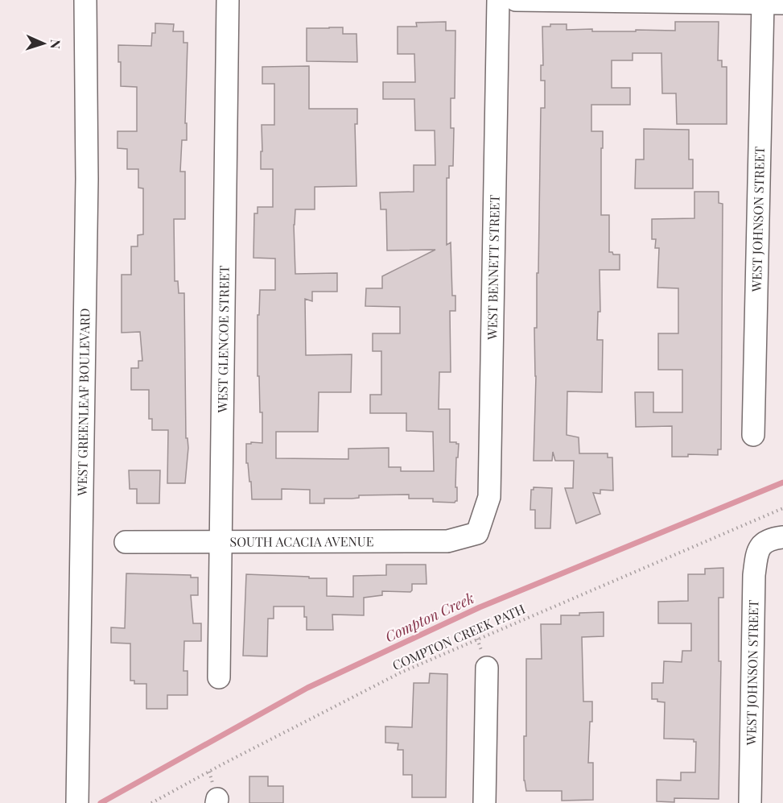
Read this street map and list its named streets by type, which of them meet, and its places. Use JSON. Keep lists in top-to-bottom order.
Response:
{
  "streets": {
    "street": [
      "WEST JOHNSON STREET",
      "WEST BENNETT STREET",
      "WEST GLENCOE STREET",
      "WEST GREENLEAF BOULEVARD",
      "SOUTH ACACIA AVENUE"
    ],
    "path": ["COMPTON CREEK PATH"]
  },
  "crossings": [
    ["WEST BENNETT STREET", "SOUTH ACACIA AVENUE"],
    ["WEST GLENCOE STREET", "SOUTH ACACIA AVENUE"]
  ],
  "water": ["Compton Creek"],
  "north": "right"
}
